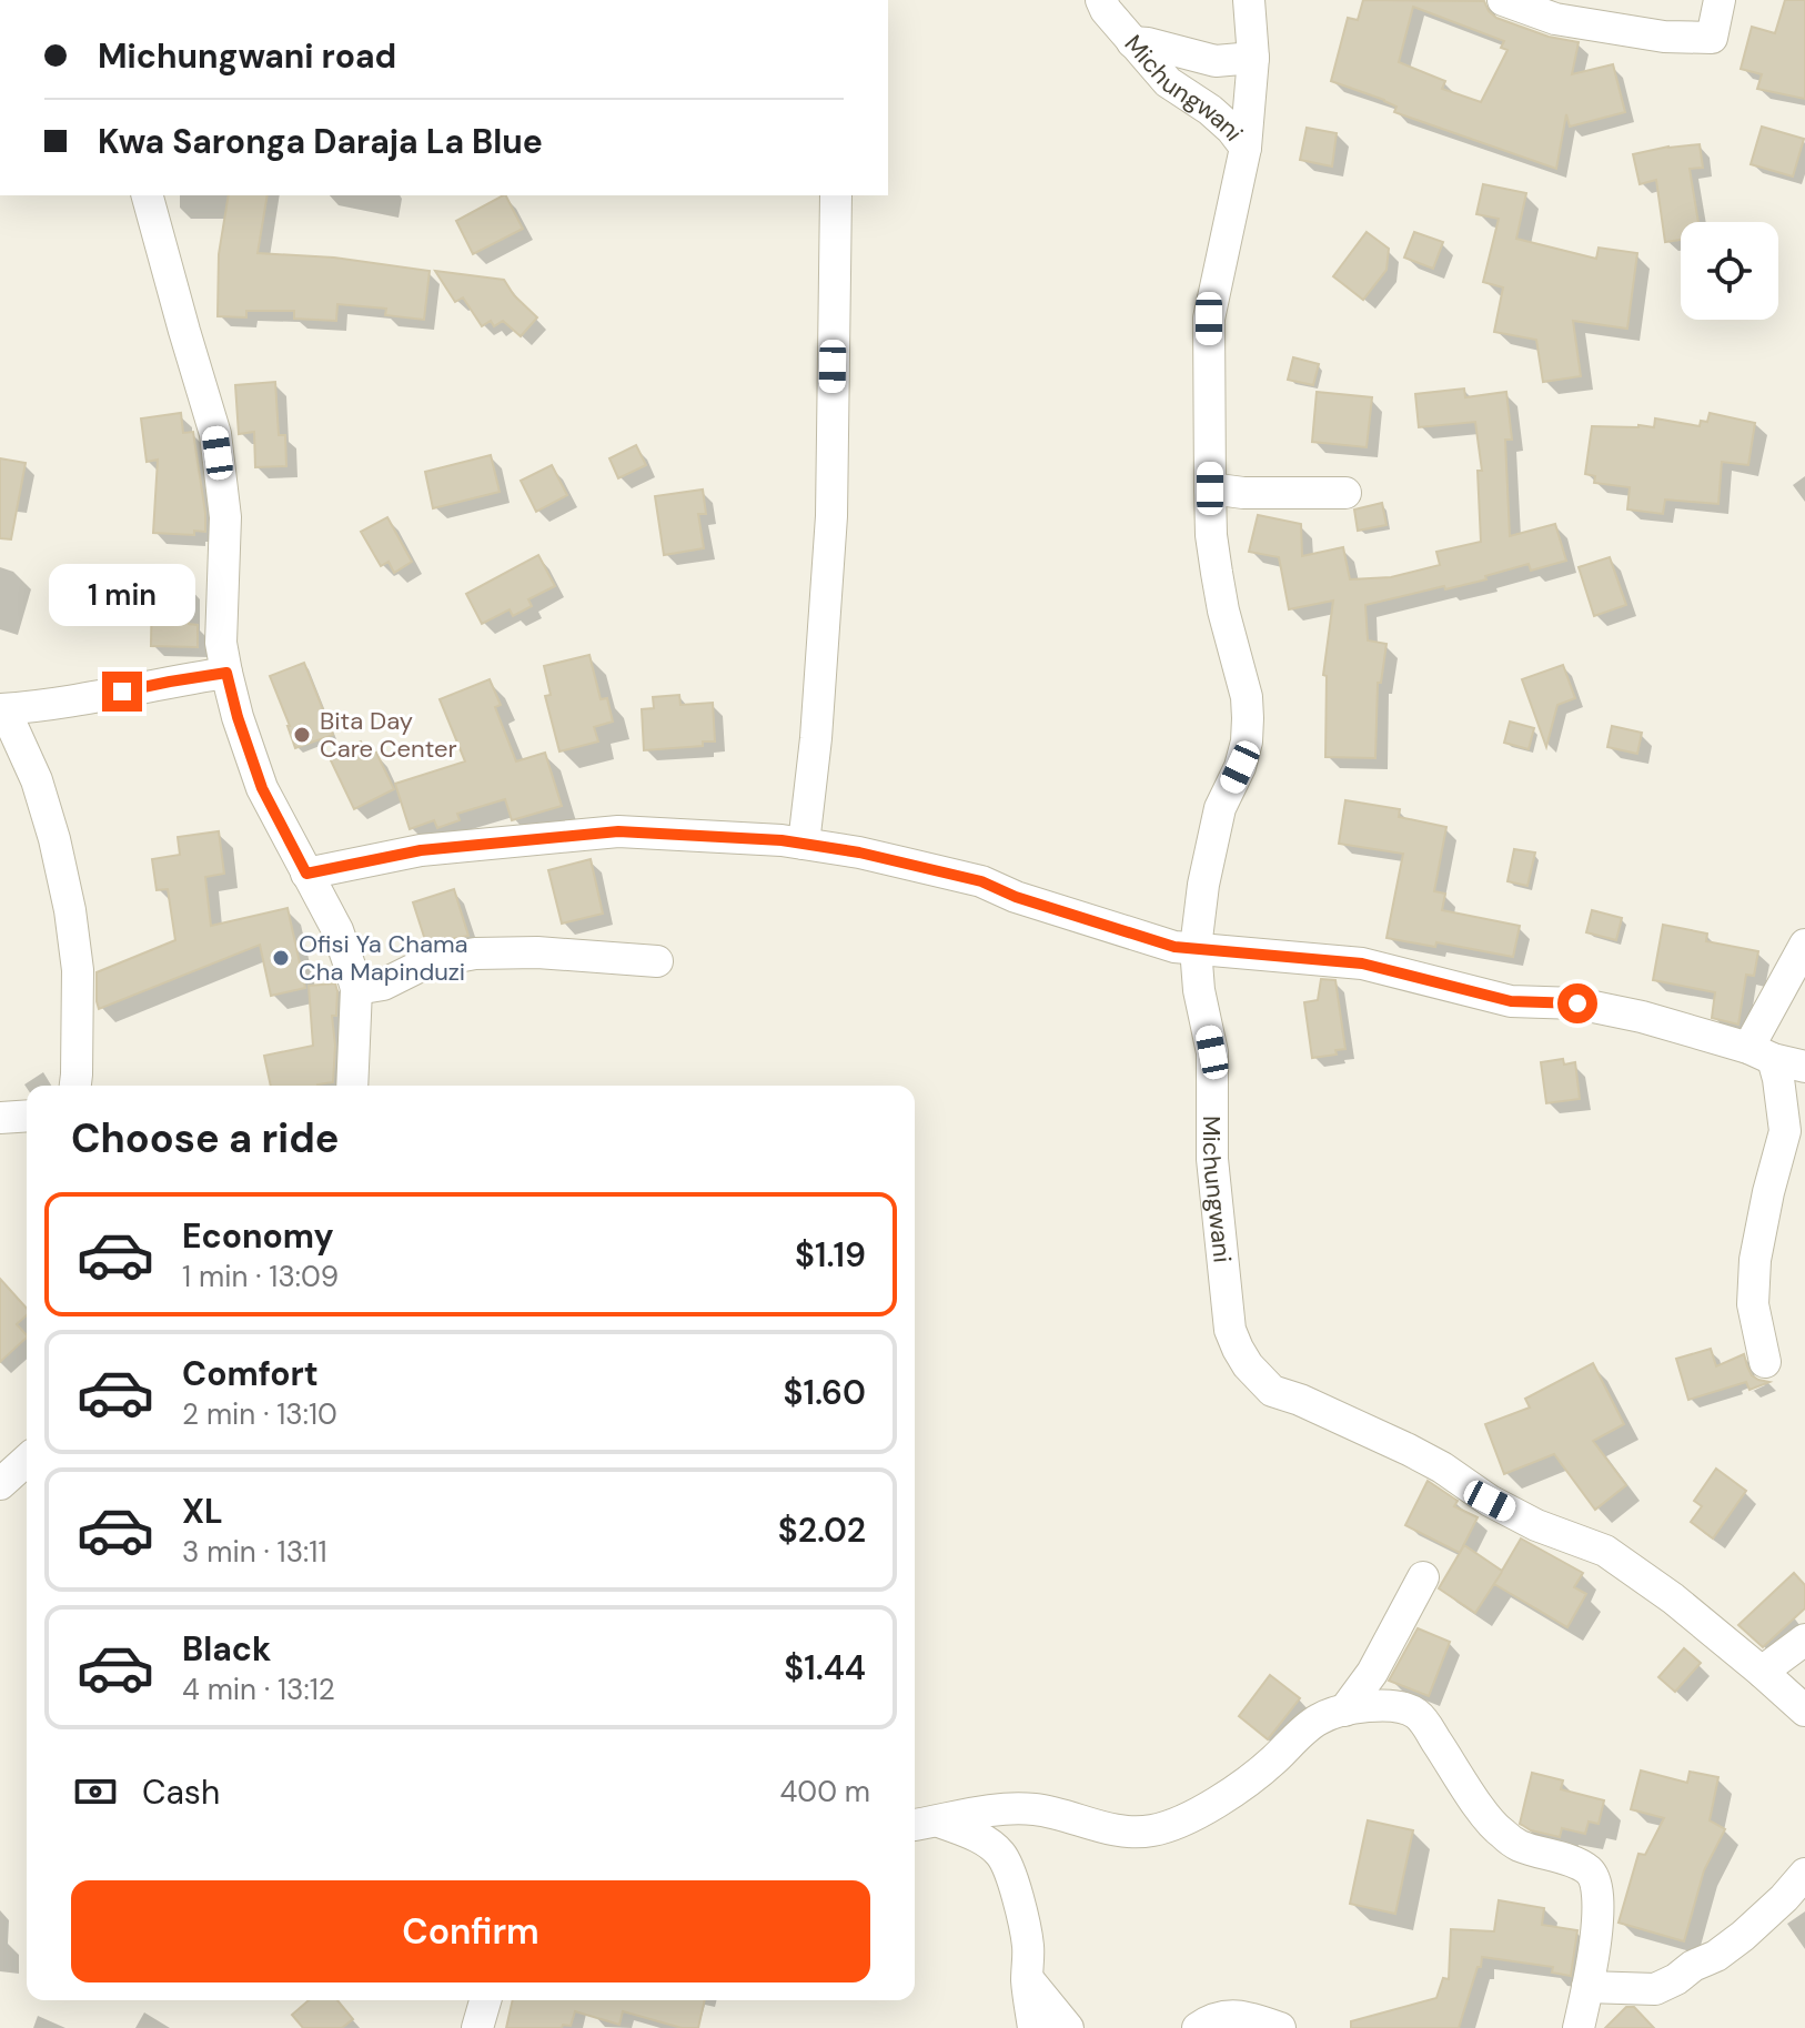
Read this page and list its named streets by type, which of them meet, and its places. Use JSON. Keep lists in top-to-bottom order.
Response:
{
  "streets": {
    "street": ["Michungwani"]
  },
  "places": ["Bita Day Care Center", "Ofisi Ya Chama Cha Mapinduzi"],
  "page": {
    "banner": ["Michungwani road", "Kwa Saronga Daraja La Blue"],
    "bubble": "1 min",
    "heading": "Choose a ride",
    "list": [
      {
        "name": "Economy",
        "note": "1 min · 13:09",
        "value": "$1.19"
      },
      {
        "name": "Comfort",
        "note": "2 min · 13:10",
        "value": "$1.60"
      },
      {
        "name": "XL",
        "note": "3 min · 13:11",
        "value": "$2.02"
      },
      {
        "name": "Black",
        "note": "4 min · 13:12",
        "value": "$1.44"
      }
    ],
    "pay": ["Cash", "400 m"],
    "buttons": "Confirm"
  }
}
